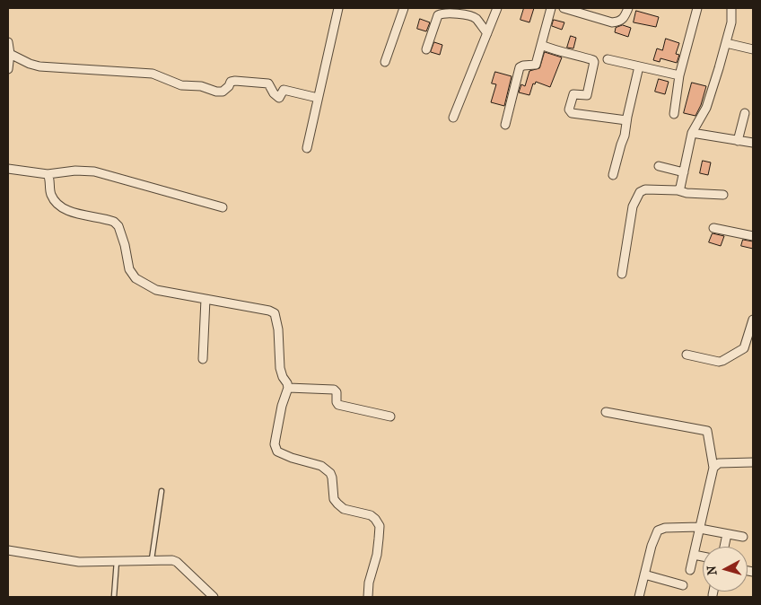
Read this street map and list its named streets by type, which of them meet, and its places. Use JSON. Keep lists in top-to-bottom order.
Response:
{
  "north": "left"
}
